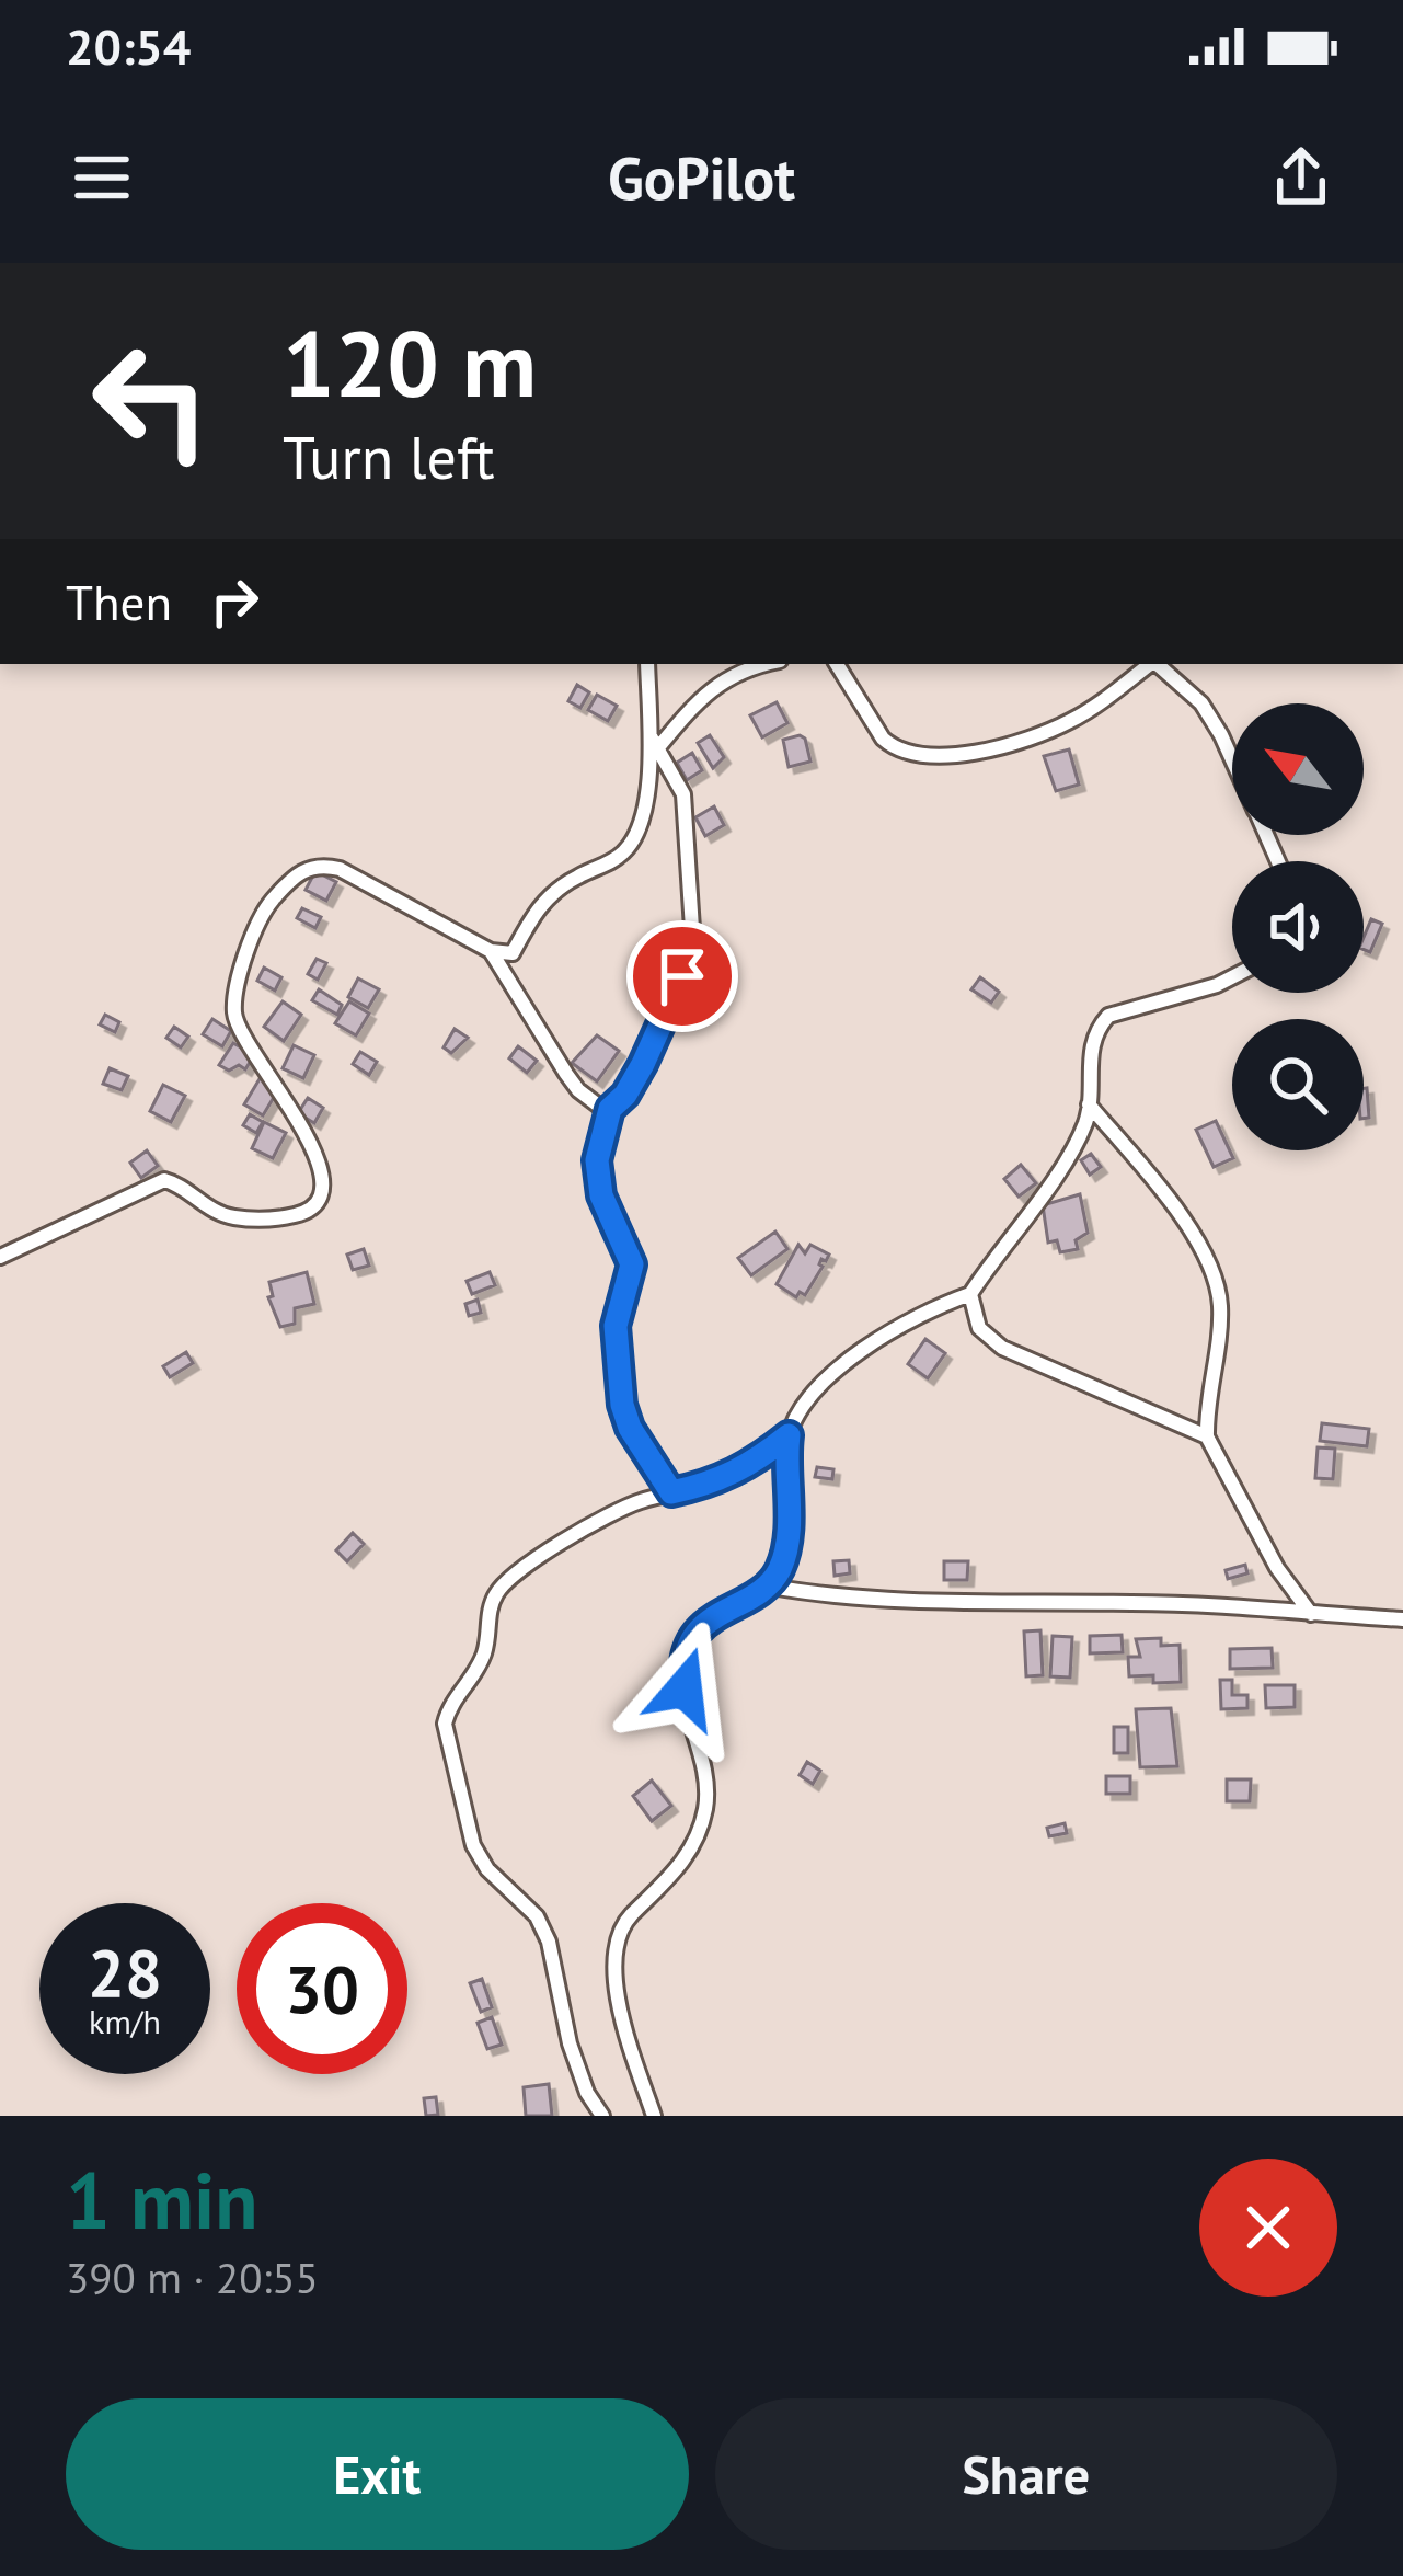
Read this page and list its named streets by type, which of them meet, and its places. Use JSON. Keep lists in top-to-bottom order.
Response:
{
  "north": "top left",
  "page": {
    "status": "20:54",
    "header": "GoPilot",
    "turn": ["120 m", "Turn left"],
    "then": "Then",
    "speed": "28 km/h",
    "limit": "30",
    "heading": ["1 min", "390 m · 20:55"],
    "buttons": ["Exit", "Share"]
  }
}
